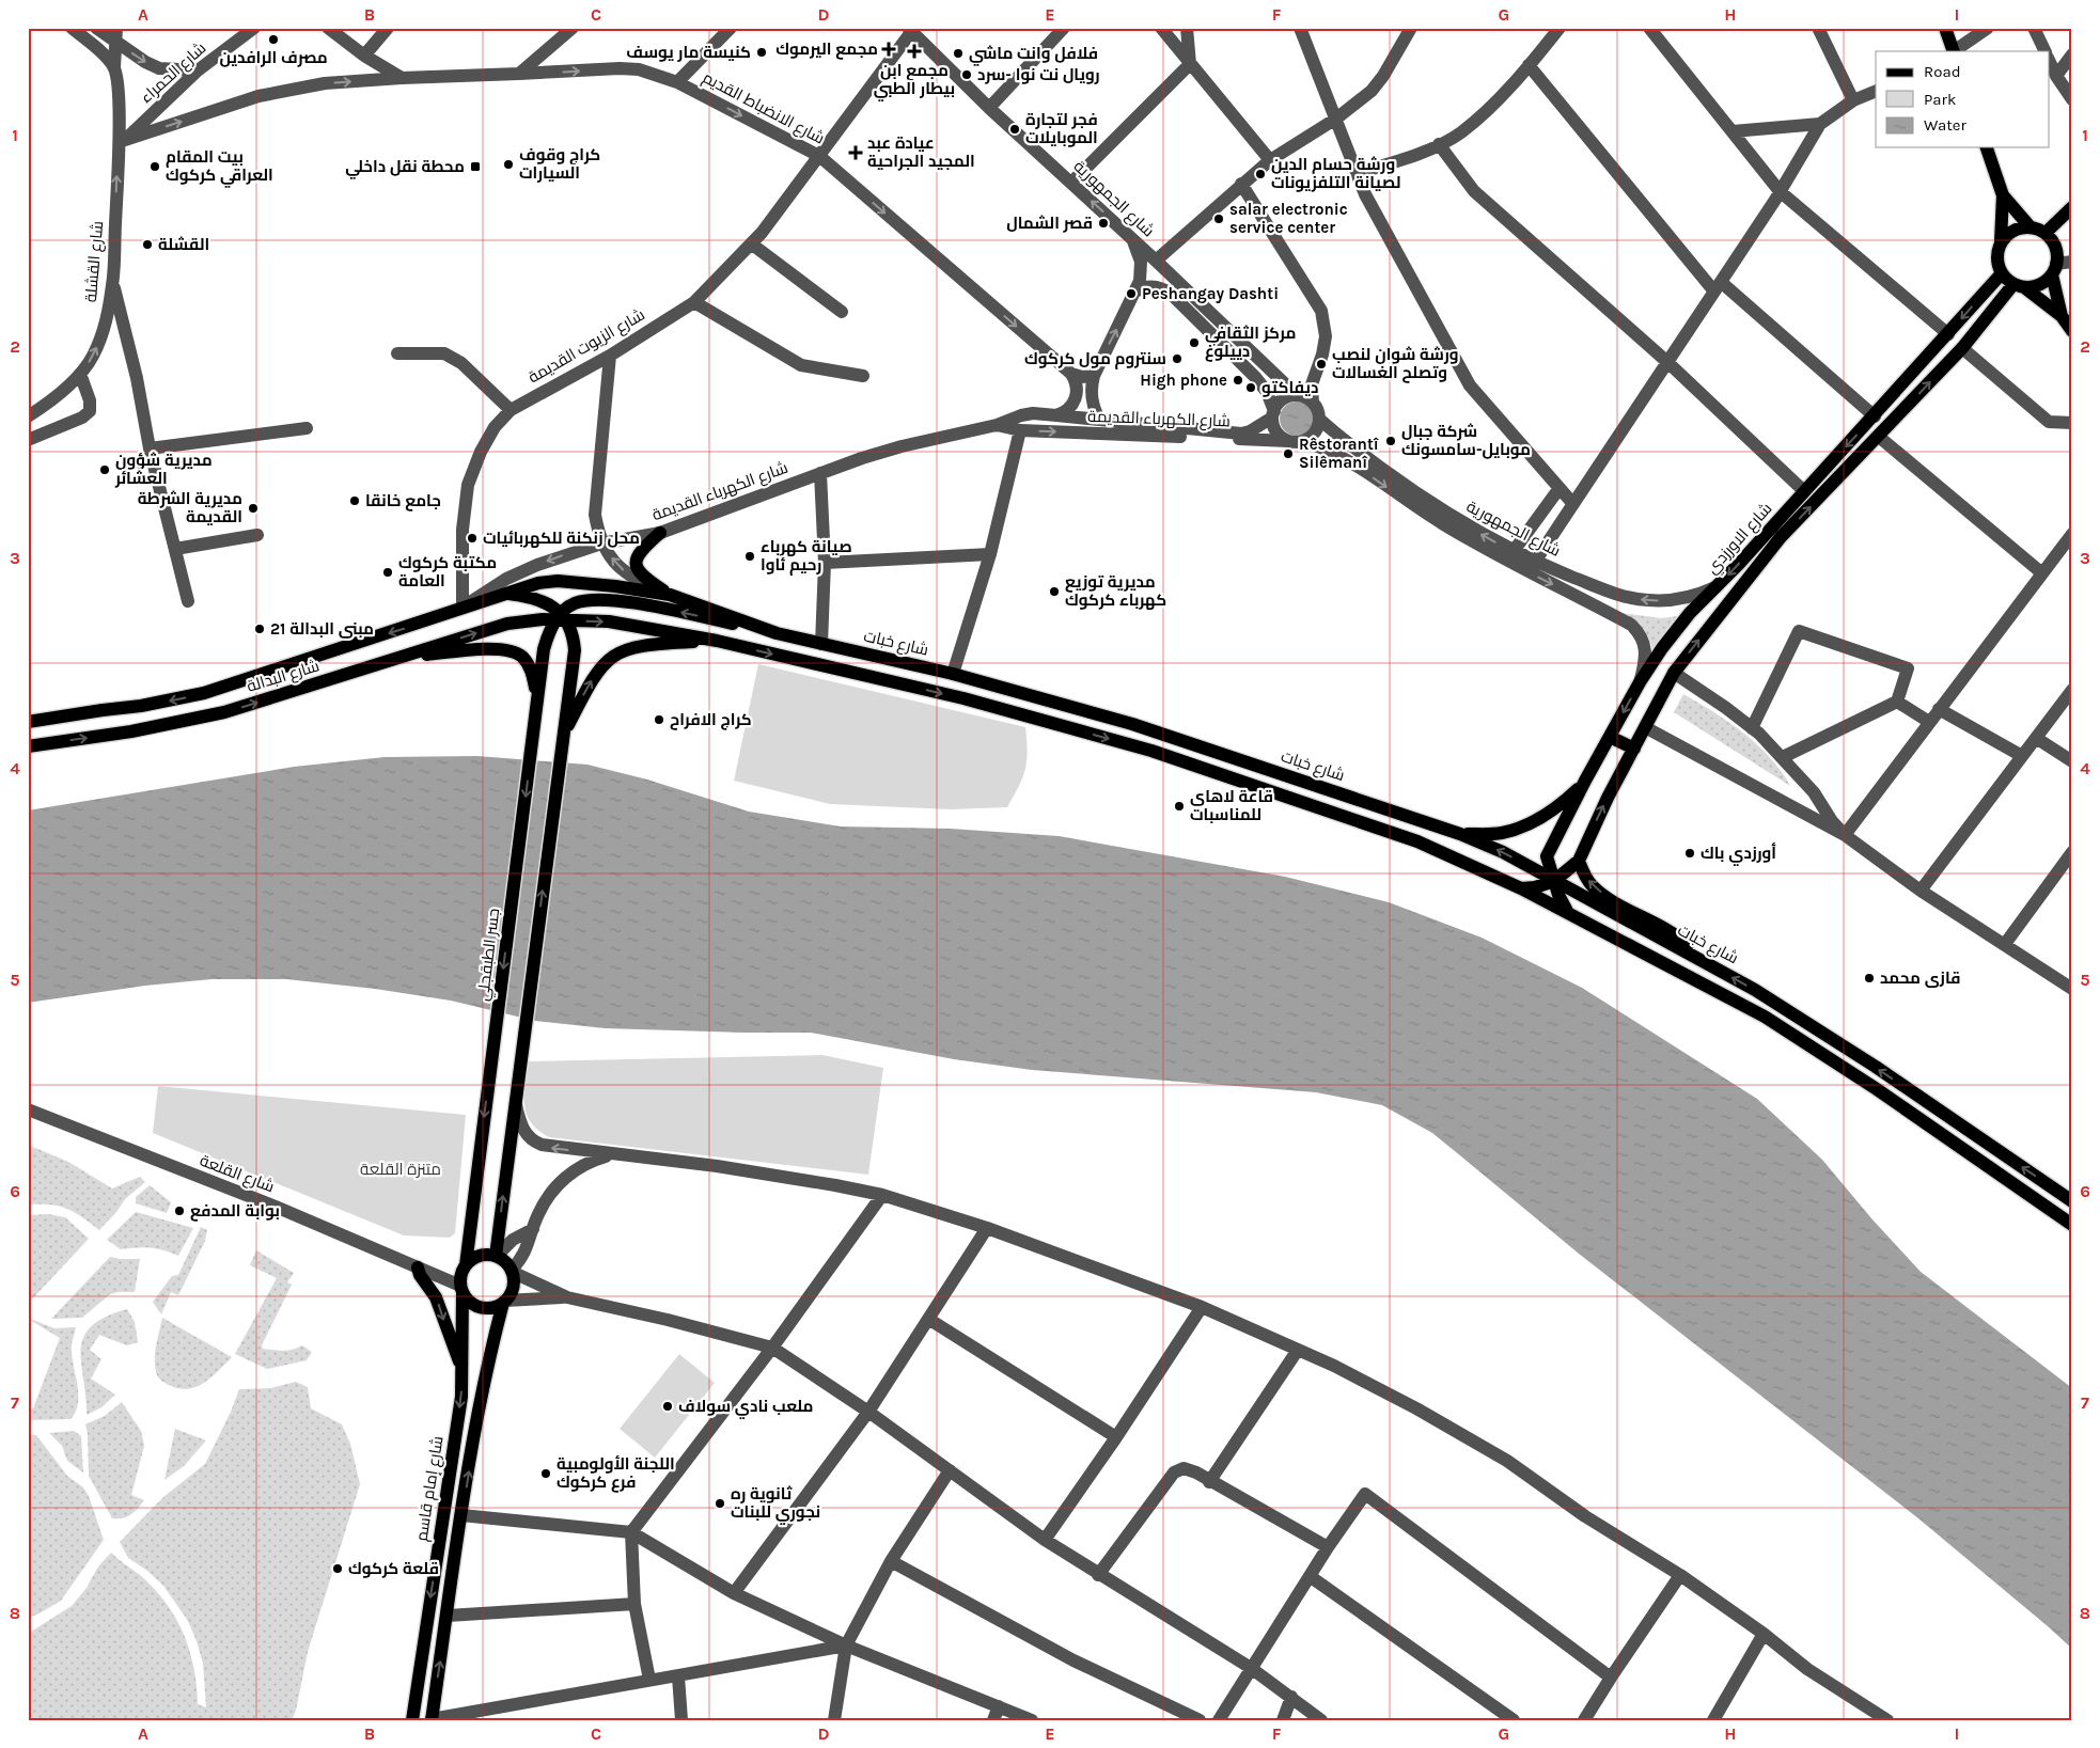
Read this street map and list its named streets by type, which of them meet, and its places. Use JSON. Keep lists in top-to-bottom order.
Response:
{
  "streets": {
    "main road": [
      "شارع الاورزدي",
      "شارع خبات",
      "شارع البدالة",
      "جسر الطبقجلي",
      "شارع إمام قاسم"
    ],
    "street": [
      "شارع الحمراء",
      "شارع الانضباط القديم",
      "شارع الجمهورية",
      "شارع القشلة",
      "شارع الزيوت القديمة",
      "شارع الكهرباء القديمة",
      "شارع القلعة"
    ]
  },
  "crossings": [
    ["شارع الحمراء", "شارع الانضباط القديم"],
    ["شارع الحمراء", "شارع القشلة"],
    ["شارع الانضباط القديم", "شارع القشلة"],
    ["شارع الانضباط القديم", "شارع الزيوت القديمة"],
    ["شارع الجمهورية", "شارع الزيوت القديمة"],
    ["شارع الجمهورية", "شارع الكهرباء القديمة"],
    ["شارع الجمهورية", "شارع الاورزدي"],
    ["شارع الزيوت القديمة", "شارع الكهرباء القديمة"],
    ["شارع الزيوت القديمة", "شارع خبات"],
    ["شارع الزيوت القديمة", "شارع البدالة"],
    ["شارع الكهرباء القديمة", "شارع خبات"],
    ["شارع الكهرباء القديمة", "شارع البدالة"],
    ["شارع الاورزدي", "شارع خبات"],
    ["شارع خبات", "شارع البدالة"],
    ["شارع البدالة", "جسر الطبقجلي"],
    ["جسر الطبقجلي", "شارع القلعة"],
    ["جسر الطبقجلي", "شارع إمام قاسم"],
    ["شارع القلعة", "شارع إمام قاسم"]
  ],
  "parks": ["متنزة القلعة"],
  "places": {
    "other": [
      "مصرف الرافدين",
      "كنيسة مار يوسف",
      "فلافل وانت ماشي",
      "رويال نت نوا -سرد",
      "فجر لتجارة الموبايلات",
      "كراج وقوف السيارات",
      "بيت المقام العراقي كركوك",
      "ورشة حسام الدين لصيانة التلفزيونات",
      "salar electronic service center",
      "قصر الشمال",
      "القشلة",
      "Peshangay Dashti",
      "مركز الثقافي دييلوغ",
      "سنتروم مول كركوك",
      "ورشة شوان لنصب وتصلح الغسالات",
      "High phone",
      "ديفاكتو",
      "شركة جبال موبايل-سامسونك",
      "Rêstorantî Silêmanî",
      "مديرية شؤون العشائر",
      "جامع خانقا",
      "مديرية الشرطة القديمة",
      "محل زنكنة للكهربائيات",
      "صيانة كهرباء رحيم ئاوا",
      "مكتبة كركوك العامة",
      "مديرية توزيع كهرباء كركوك",
      "مبنى البدالة 21",
      "كراج الافراح",
      "قاعة لاهاي للمناسبات",
      "أورزدي باك",
      "قازی محمد",
      "بوابة المدفع",
      "ملعب نادي سولاف",
      "اللجنة الأولومبية فرع كركوك",
      "ثانوية ره نجوري للبنات",
      "قلعة كركوك"
    ],
    "health": ["مجمع اليرموك", "مجمع ابن بيطار الطبي", "عيادة عبد المجيد الجراحية"],
    "transit": ["محطة نقل داخلي"]
  },
  "legend": ["Road", "Park", "Water"],
  "grid": {
    "columns": [
      "A",
      "B",
      "C",
      "D",
      "E",
      "F",
      "G",
      "H",
      "I"
    ],
    "rows": [
      "1",
      "2",
      "3",
      "4",
      "5",
      "6",
      "7",
      "8"
    ]
  }
}
